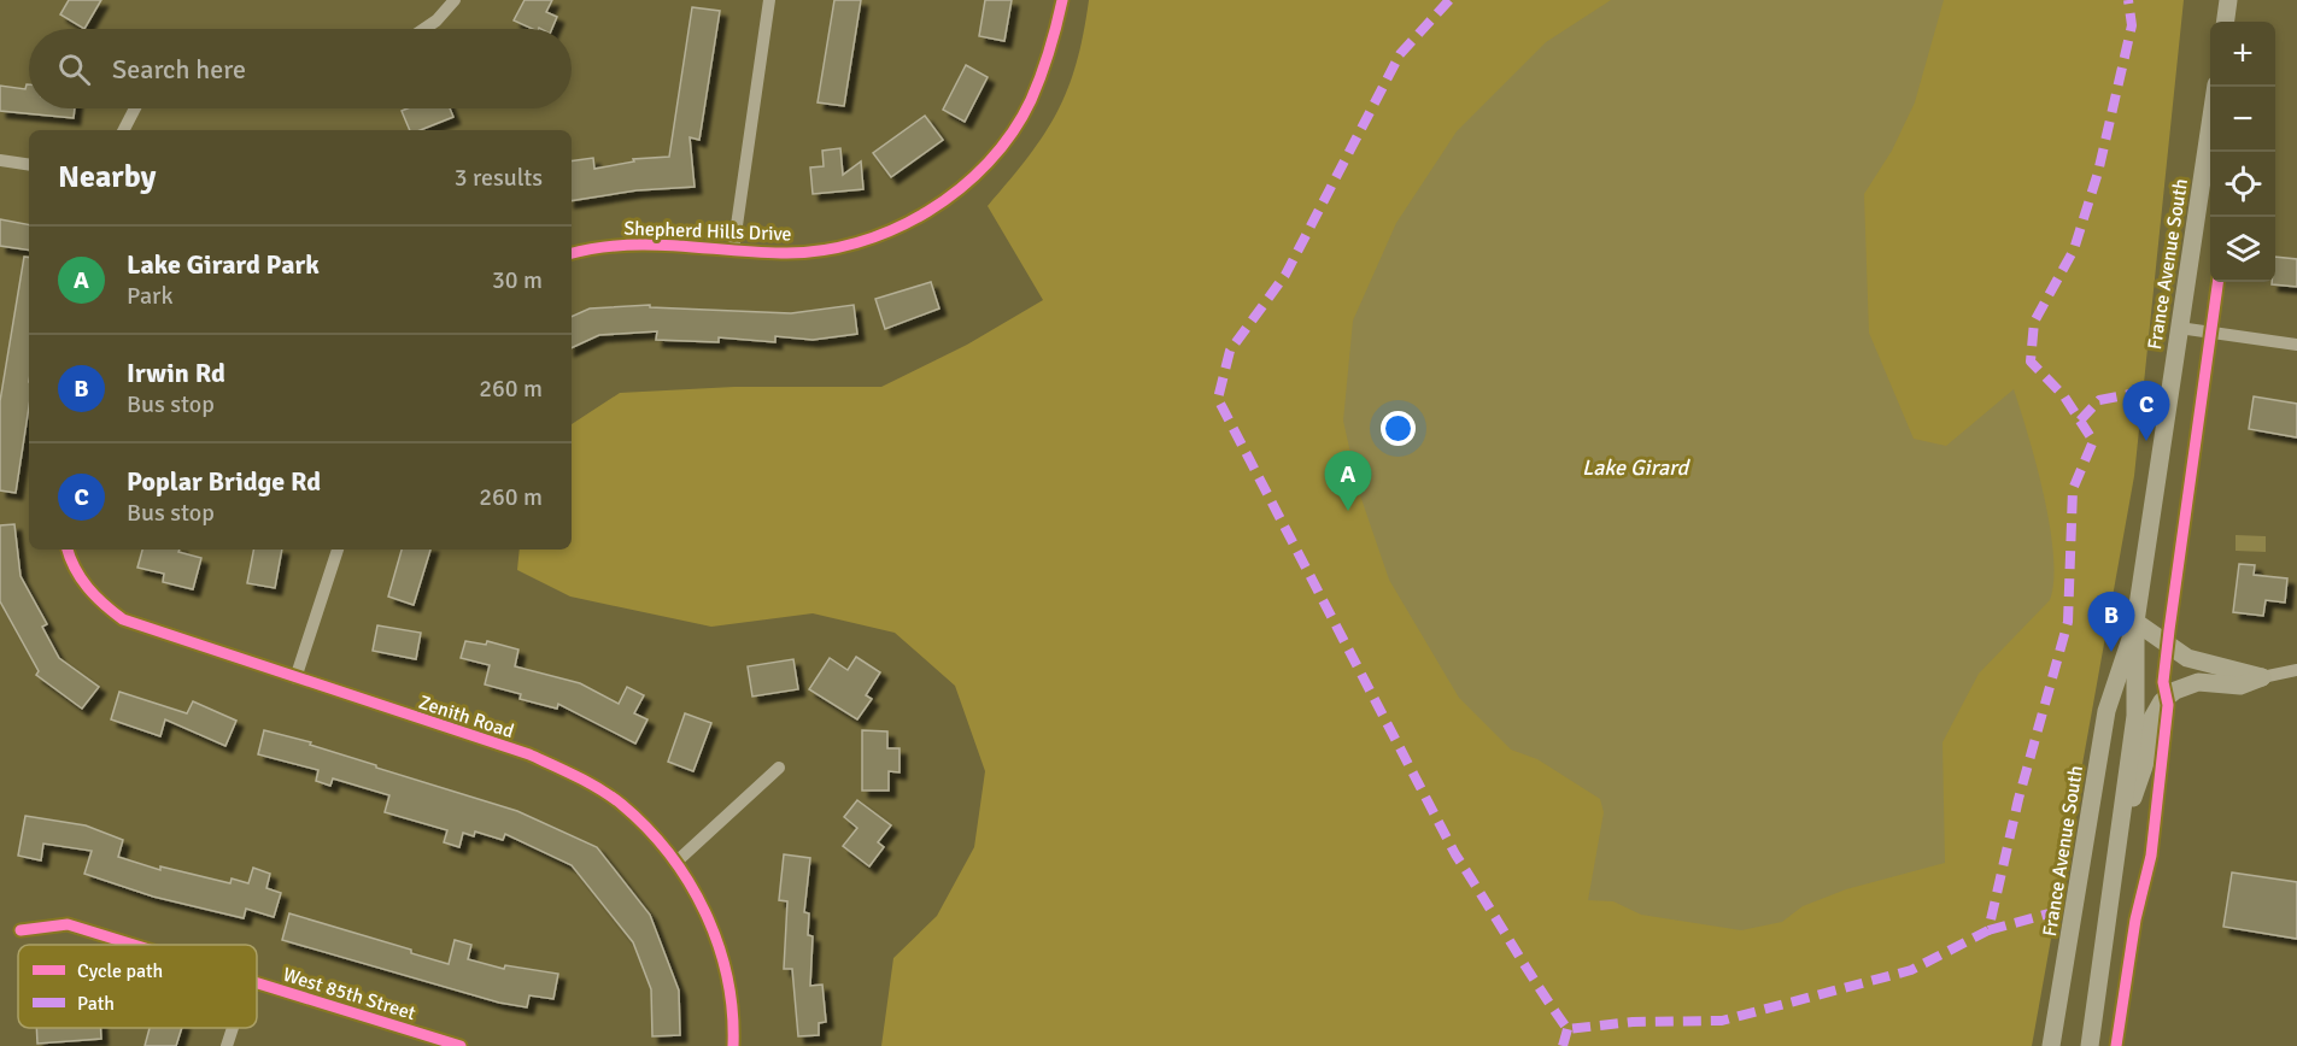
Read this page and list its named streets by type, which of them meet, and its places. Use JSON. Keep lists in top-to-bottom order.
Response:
{
  "streets": {
    "main road": ["France Avenue South"],
    "street": ["Shepherd Hills Drive", "Zenith Road", "West 85th Street"]
  },
  "water": ["Lake Girard"],
  "legend": ["Cycle path", "Path"],
  "page": {
    "map_buttons": ["+", "−"],
    "search": "Search here",
    "heading": ["Nearby", "3 results"],
    "list": [
      {
        "mark": "A",
        "name": "Lake Girard Park",
        "note": "Park",
        "value": "30 m"
      },
      {
        "mark": "B",
        "name": "Irwin Rd",
        "note": "Bus stop",
        "value": "260 m"
      },
      {
        "mark": "C",
        "name": "Poplar Bridge Rd",
        "note": "Bus stop",
        "value": "260 m"
      }
    ],
    "pins": ["C", "A", "B"]
  }
}
